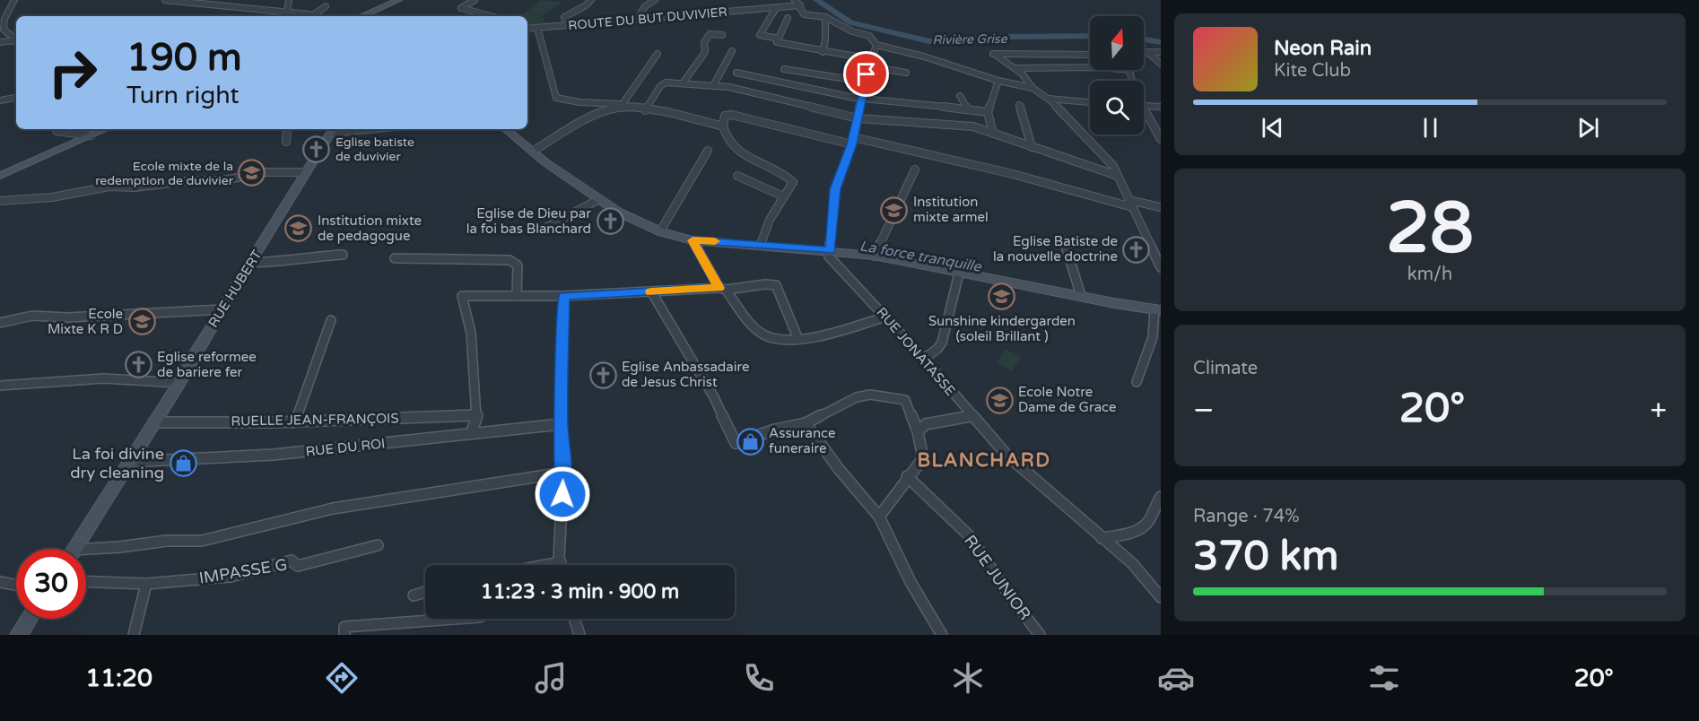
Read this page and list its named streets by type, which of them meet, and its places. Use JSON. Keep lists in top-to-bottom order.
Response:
{
  "streets": {
    "street": [
      "ROUTE DU BUT DUVIVIER",
      "RUE HUBERT",
      "RUE JONATASSE",
      "RUELLE JEAN-FRANÇOIS",
      "RUE DU ROI",
      "IMPASSE G",
      "RUE JUNIOR"
    ]
  },
  "crossings": [
    ["RUE HUBERT", "RUELLE JEAN-FRANÇOIS"],
    ["RUE HUBERT", "RUE DU ROI"]
  ],
  "districts": ["BLANCHARD"],
  "water": ["Rivière Grise", "La force tranquille"],
  "places": {
    "church": [
      "Eglise batiste de duvivier",
      "Eglise de Dieu par la foi bas Blanchard",
      "Eglise Batiste de la nouvelle doctrine",
      "Eglise reformee de bariere fer",
      "Eglise Anbassadaire de Jesus Christ"
    ],
    "school or university": [
      "Ecole mixte de la redemption de duvivier",
      "Institution mixte armel",
      "Institution mixte de pedagogue",
      "Sunshine kindergarden (soleil Brillant )",
      "Ecole Mixte K R D",
      "Ecole Notre Dame de Grace"
    ],
    "shop": ["Assurance funeraire", "La foi divine dry cleaning"]
  },
  "north": "top",
  "page": {
    "turn": ["190 m", "Turn right"],
    "song": ["Neon Rain", "Kite Club"],
    "tile": [
      ["28", "km/h"],
      "Climate",
      ["Range · 74%", "370 km"]
    ],
    "heat": ["−", "20°", "+"],
    "limit": "30",
    "trip": "11:23 · 3 min · 900 m",
    "tabs": ["11:20", "20°"]
  }
}
